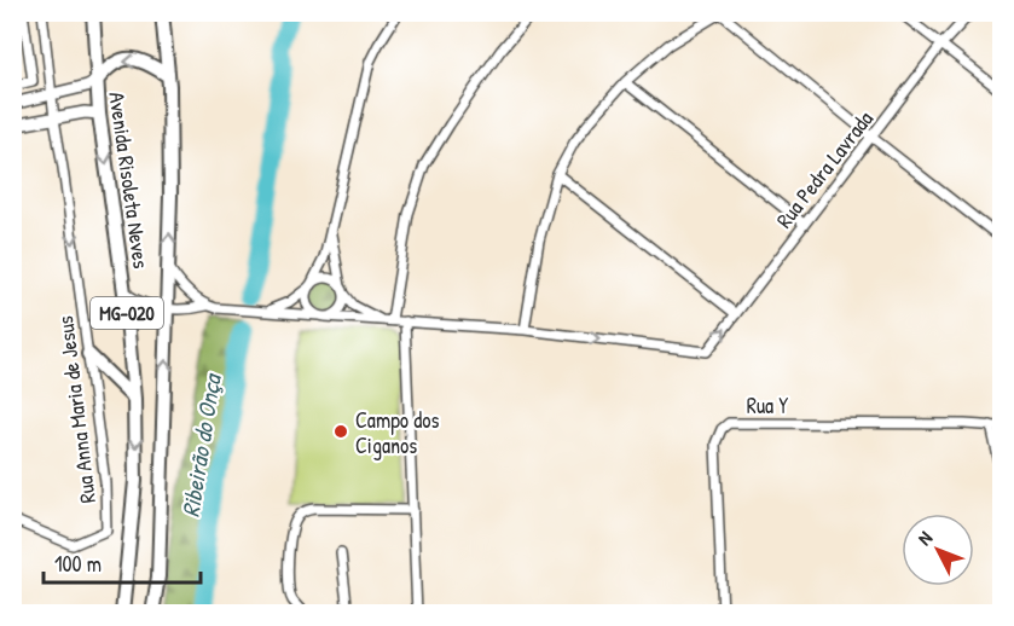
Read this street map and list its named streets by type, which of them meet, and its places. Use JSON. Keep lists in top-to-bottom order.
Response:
{
  "streets": {
    "highway": ["Avenida Risoleta Neves", "MG-020"],
    "street": ["Rua Pedra Lavrada", "Rua Y", "Rua Anna Maria de Jesus"]
  },
  "one_way": ["Rua Anna Maria de Jesus"],
  "water": ["Ribeirão do Onça"],
  "places": ["Campo dos Ciganos"],
  "scale_bar": "100 m",
  "north": "top left"
}
